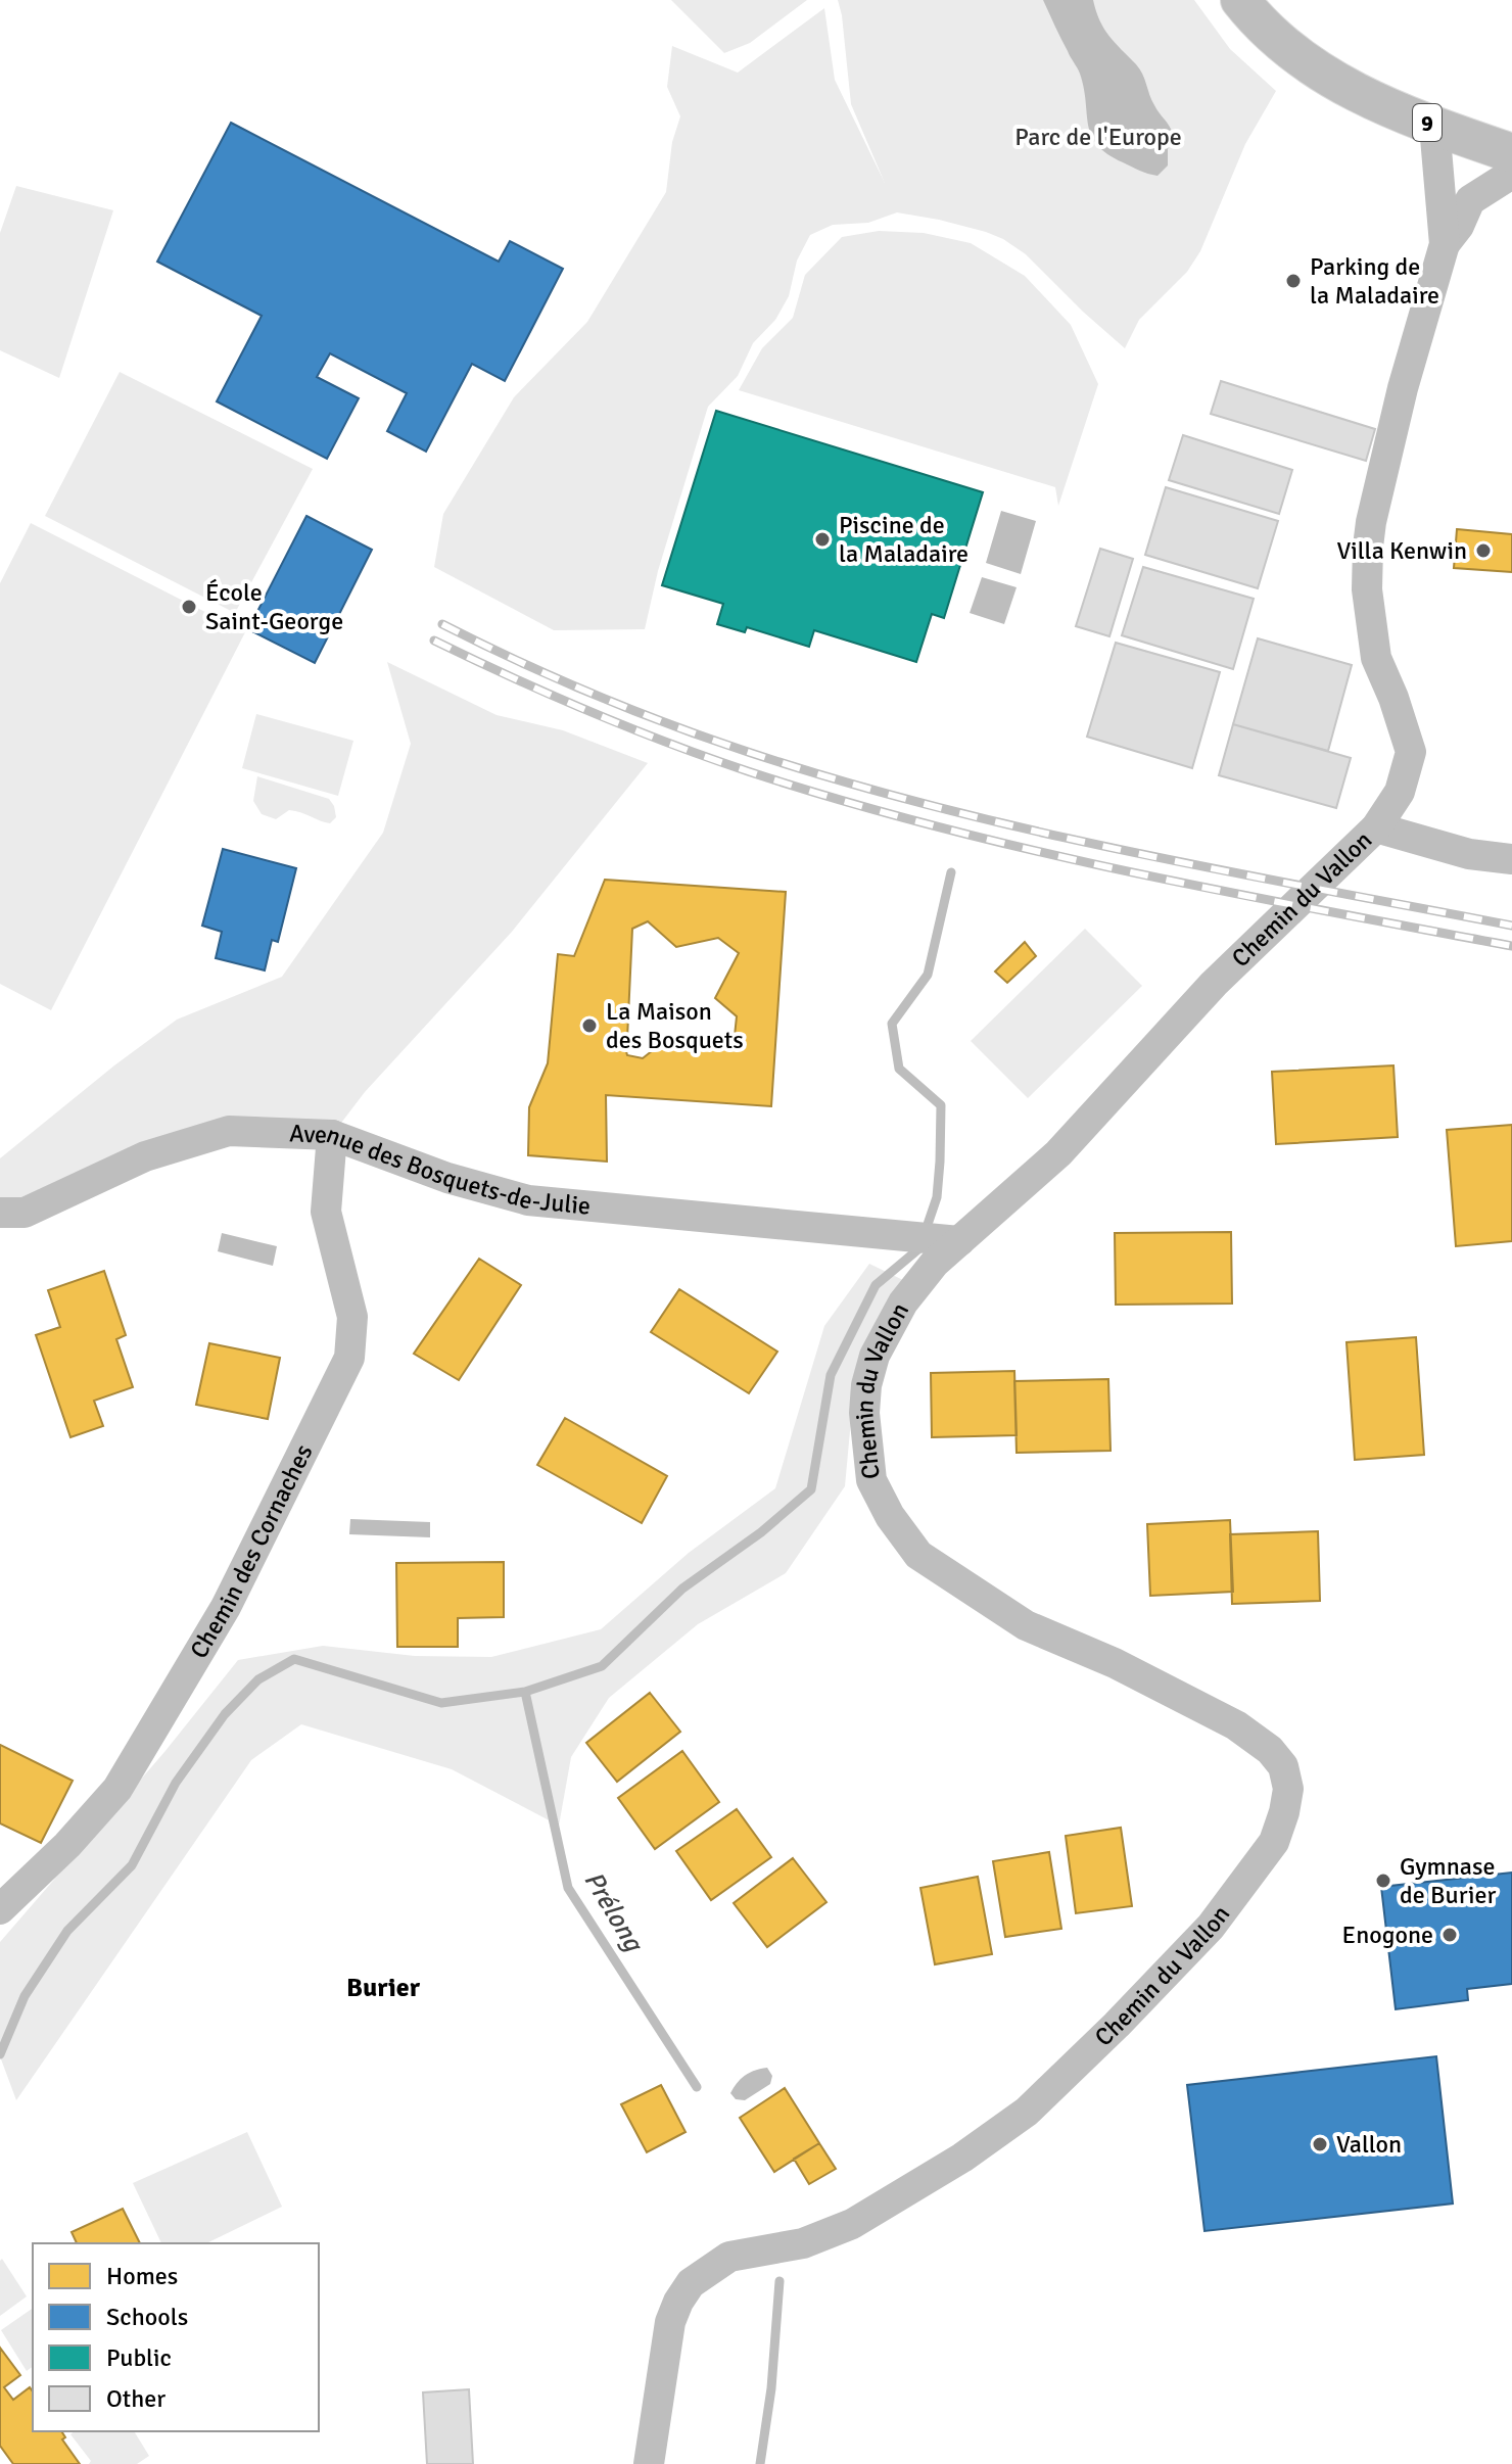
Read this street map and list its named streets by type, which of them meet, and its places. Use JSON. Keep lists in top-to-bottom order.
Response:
{
  "streets": {
    "main road": ["9"],
    "street": ["Chemin du Vallon", "Avenue des Bosquets-de-Julie", "Chemin des Cornaches"]
  },
  "crossings": [
    ["9", "Chemin du Vallon"],
    ["Chemin du Vallon", "Avenue des Bosquets-de-Julie"],
    ["Avenue des Bosquets-de-Julie", "Chemin des Cornaches"]
  ],
  "districts": ["Burier"],
  "water": ["Prélong"],
  "parks": ["Parc de l'Europe"],
  "places": [
    "Parking de la Maladaire",
    "Piscine de la Maladaire",
    "Villa Kenwin",
    "École Saint-George",
    "La Maison des Bosquets",
    "Gymnase de Burier",
    "Enogone",
    "Vallon"
  ],
  "legend": [
    "Homes",
    "Schools",
    "Public",
    "Other"
  ]
}
